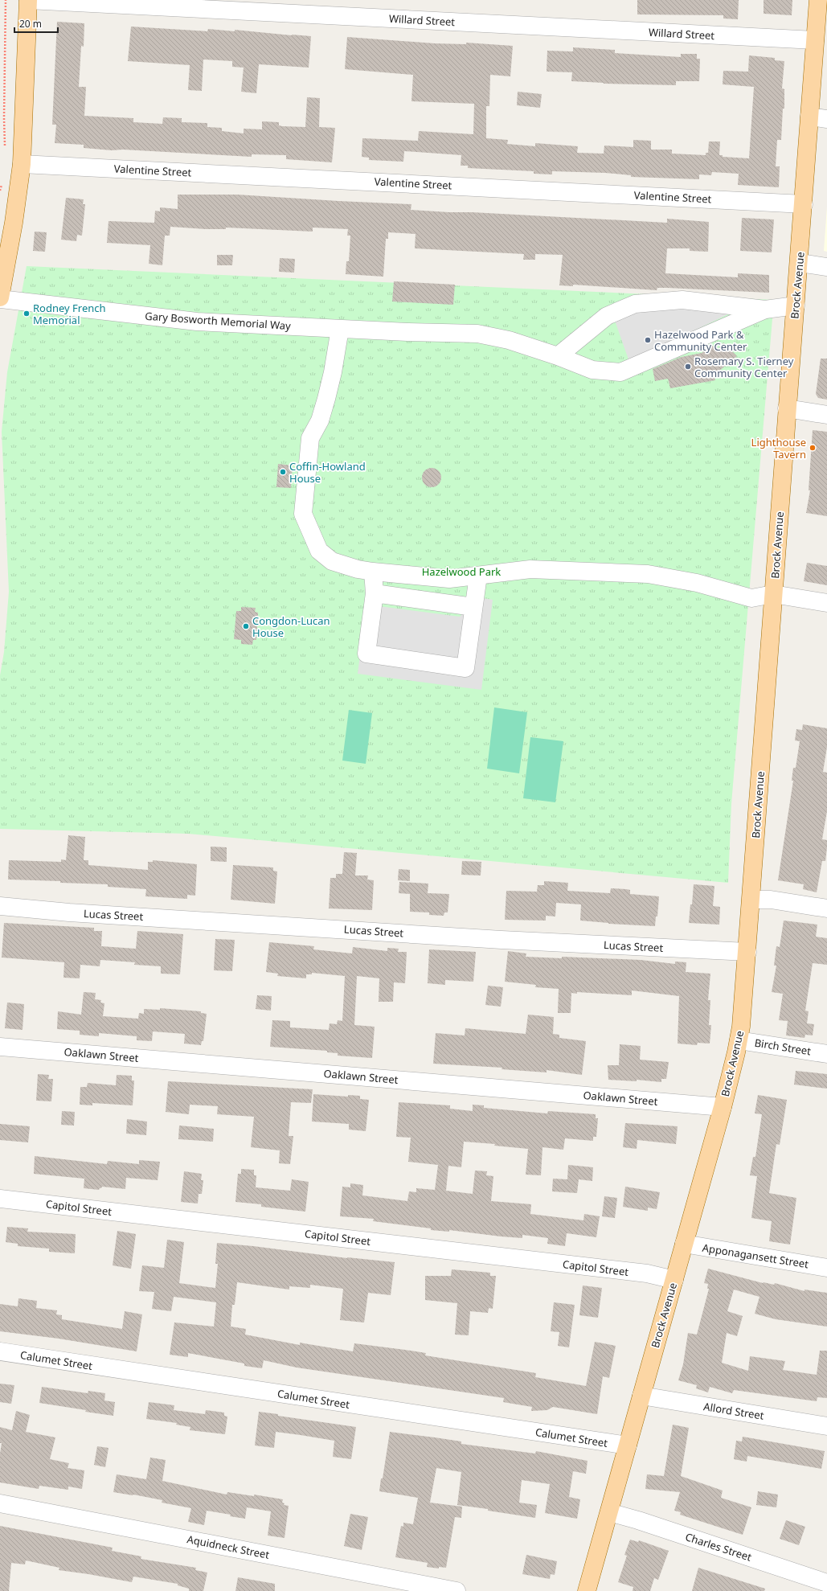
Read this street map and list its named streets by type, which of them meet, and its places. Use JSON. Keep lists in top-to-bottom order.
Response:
{
  "streets": {
    "main road": ["Brock Avenue"],
    "street": [
      "Willard Street",
      "Valentine Street",
      "Gary Bosworth Memorial Way",
      "Lucas Street",
      "Birch Street",
      "Oaklawn Street",
      "Capitol Street",
      "Apponagansett Street",
      "Calumet Street",
      "Allord Street",
      "Aquidneck Street",
      "Charles Street"
    ]
  },
  "crossings": [
    ["Willard Street", "Brock Avenue"],
    ["Valentine Street", "Brock Avenue"],
    ["Brock Avenue", "Gary Bosworth Memorial Way"],
    ["Brock Avenue", "Lucas Street"],
    ["Brock Avenue", "Birch Street"],
    ["Brock Avenue", "Oaklawn Street"],
    ["Brock Avenue", "Capitol Street"],
    ["Brock Avenue", "Apponagansett Street"],
    ["Brock Avenue", "Calumet Street"],
    ["Brock Avenue", "Allord Street"],
    ["Brock Avenue", "Charles Street"]
  ],
  "parks": ["Hazelwood Park"],
  "places": [
    "Rodney French Memorial",
    "Hazelwood Park & Community Center",
    "Rosemary S. Tierney Community Center",
    "Lighthouse Tavern",
    "Coffin-Howland House",
    "Congdon-Lucan House"
  ],
  "scale_bar": "20 m"
}
